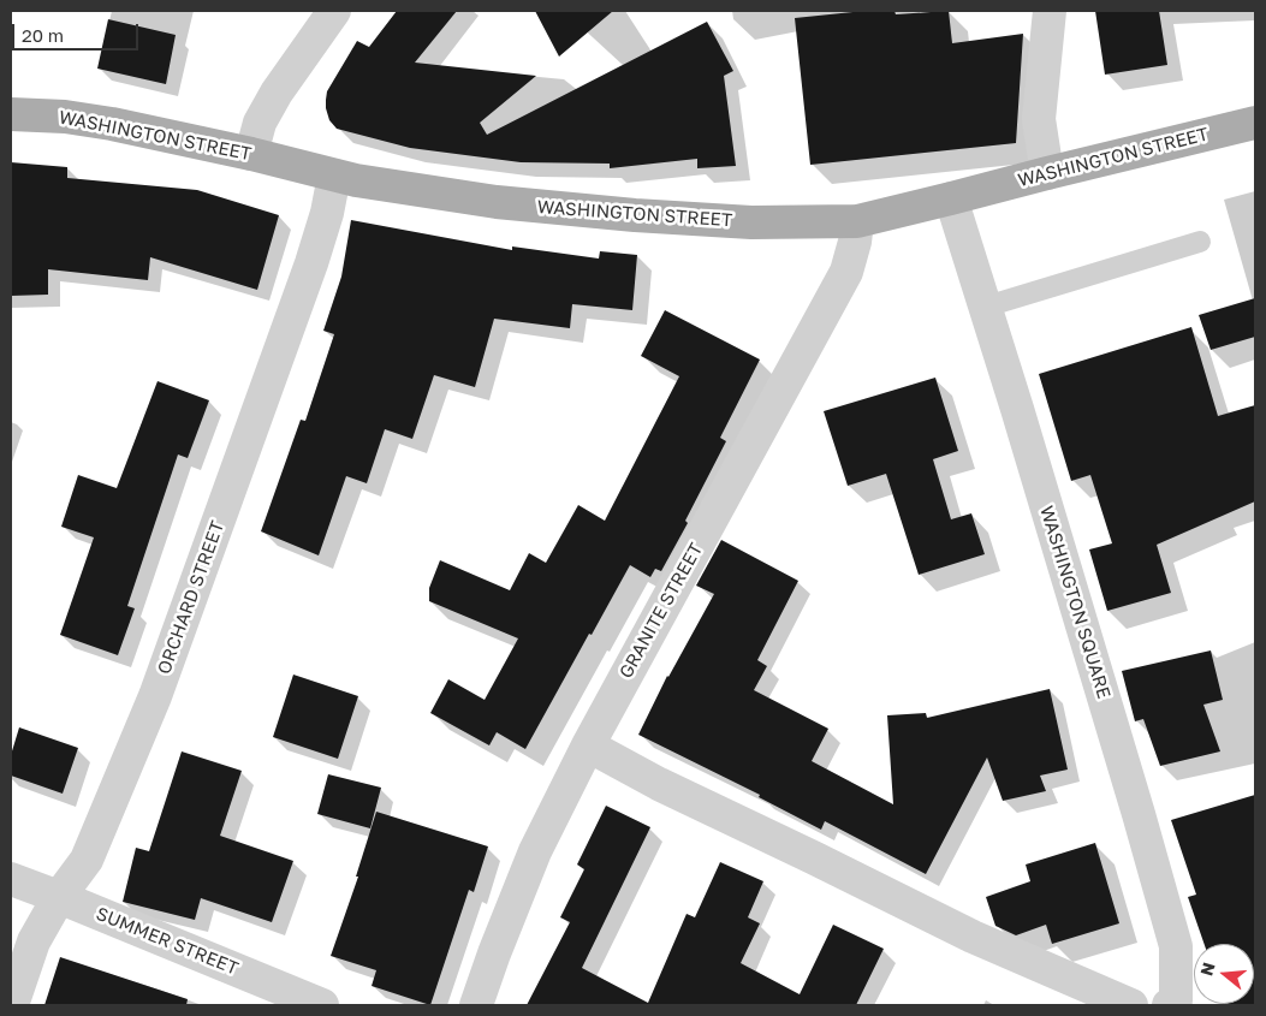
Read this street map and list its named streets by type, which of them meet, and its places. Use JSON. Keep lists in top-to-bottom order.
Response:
{
  "streets": {
    "main road": ["WASHINGTON STREET"],
    "street": [
      "ORCHARD STREET",
      "WASHINGTON SQUARE",
      "GRANITE STREET",
      "SUMMER STREET"
    ]
  },
  "crossings": [
    ["WASHINGTON STREET", "ORCHARD STREET"],
    ["WASHINGTON STREET", "WASHINGTON SQUARE"],
    ["WASHINGTON STREET", "GRANITE STREET"],
    ["ORCHARD STREET", "SUMMER STREET"]
  ],
  "scale_bar": "20 m",
  "north": "left"
}
